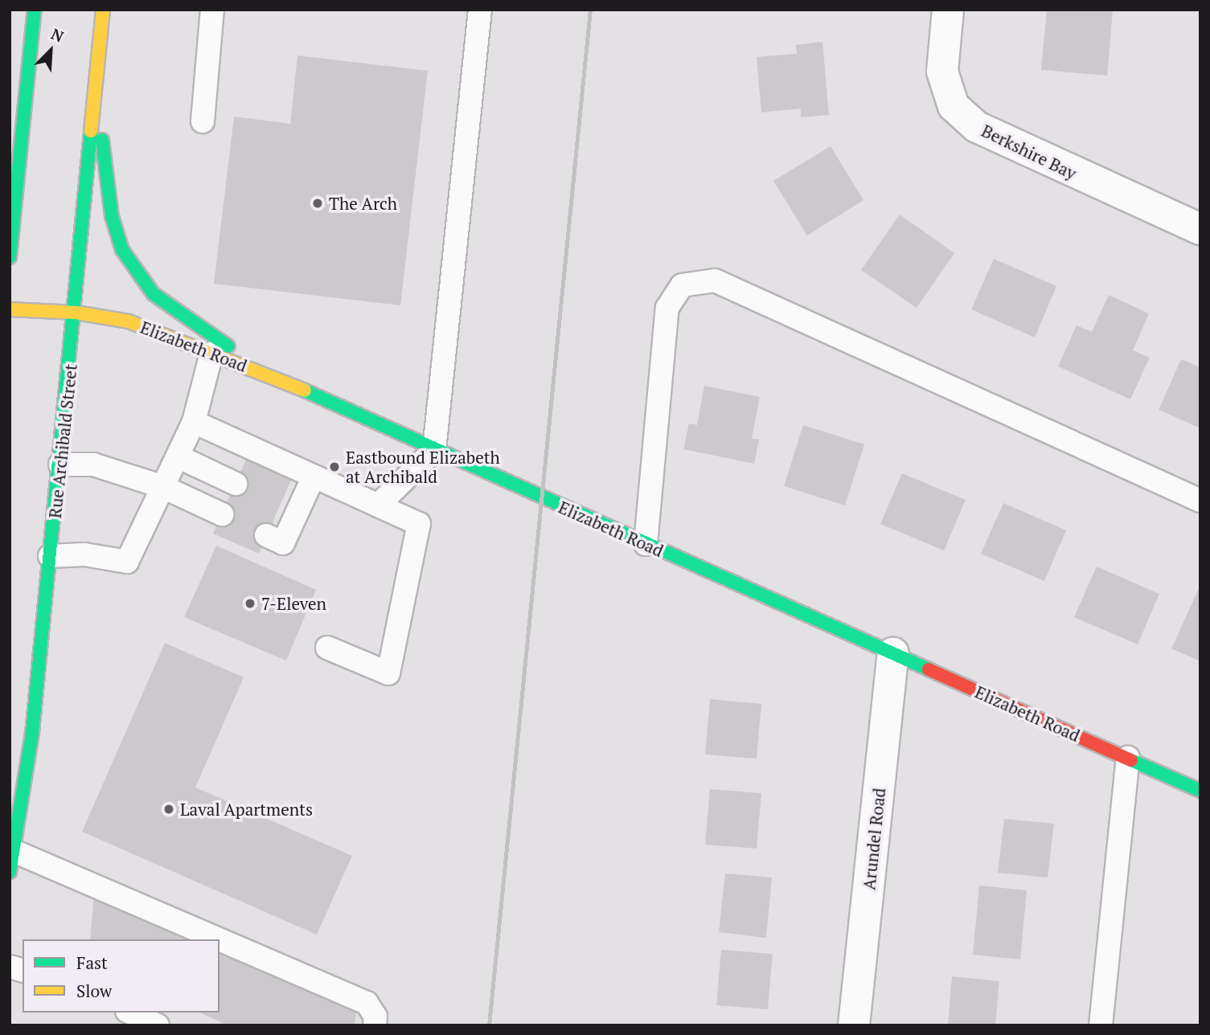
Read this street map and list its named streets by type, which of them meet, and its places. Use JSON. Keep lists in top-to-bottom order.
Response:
{
  "streets": {
    "main road": ["Elizabeth Road", "Rue Archibald Street"],
    "street": ["Berkshire Bay", "Arundel Road"]
  },
  "crossings": [
    ["Elizabeth Road", "Rue Archibald Street"],
    ["Elizabeth Road", "Arundel Road"]
  ],
  "places": [
    "The Arch",
    "Eastbound Elizabeth at Archibald",
    "7-Eleven",
    "Laval Apartments"
  ],
  "legend": ["Fast", "Slow"],
  "north": "top right"
}
